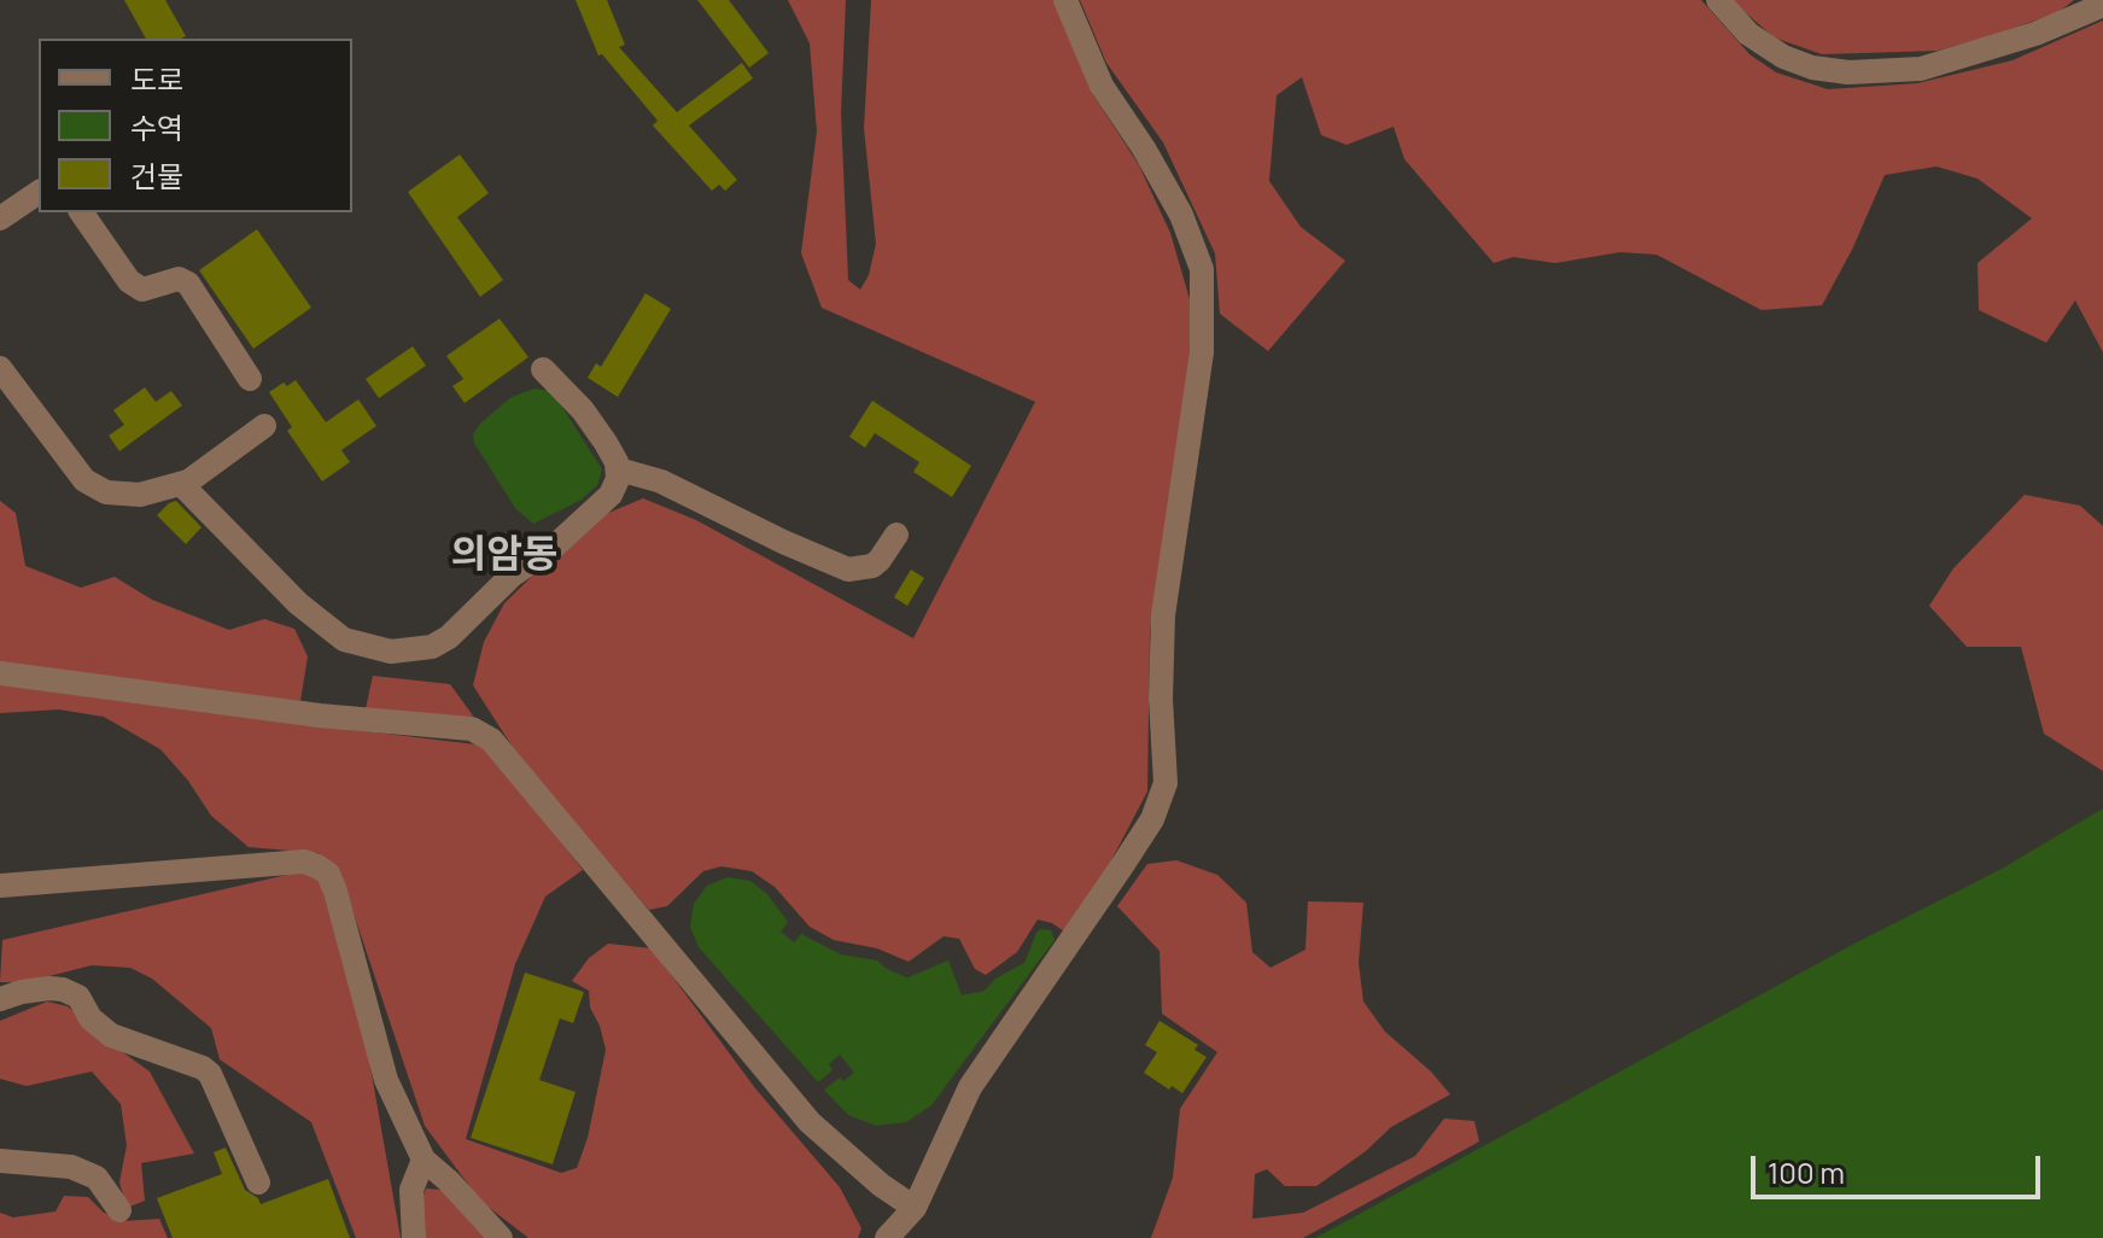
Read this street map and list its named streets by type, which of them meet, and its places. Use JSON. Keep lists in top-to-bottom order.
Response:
{
  "districts": ["의암동"],
  "legend": ["도로", "수역", "건물"],
  "scale_bar": "100 m"
}
